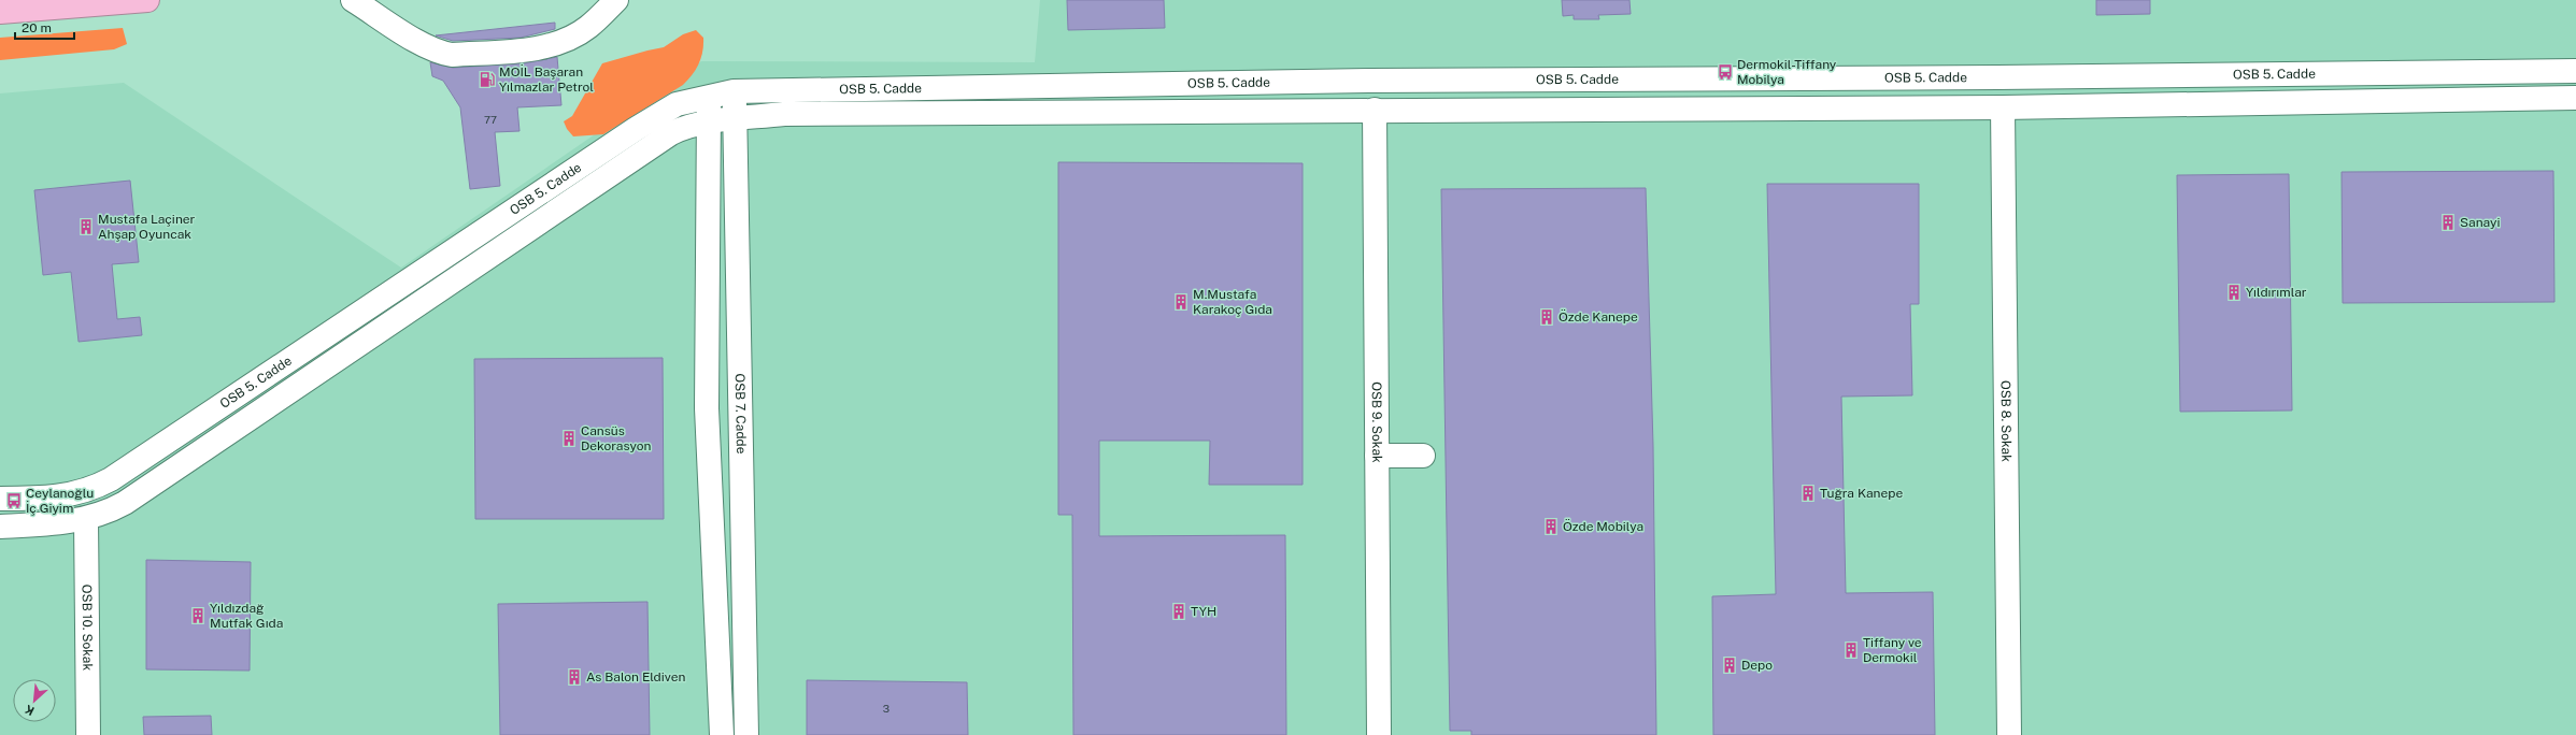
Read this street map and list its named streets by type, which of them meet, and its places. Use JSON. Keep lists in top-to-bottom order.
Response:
{
  "streets": {
    "street": [
      "OSB 5. Cadde",
      "OSB 7. Cadde",
      "OSB 8. Sokak",
      "OSB 9. Sokak",
      "OSB 10. Sokak"
    ]
  },
  "crossings": [
    ["OSB 5. Cadde", "OSB 7. Cadde"]
  ],
  "places": {
    "bus stop": ["Dermokil-Tiffany Mobilya", "Ceylanoğlu İç Giyim"],
    "fuel station": ["MOİL Başaran Yılmazlar Petrol"],
    "building": [
      "Sanayi",
      "Mustafa Laçiner Ahşap Oyuncak",
      "Yıldırımlar",
      "M.Mustafa Karakoç Gıda",
      "Özde Kanepe",
      "Cansüs Dekorasyon",
      "Tuğra Kanepe",
      "Özde Mobilya",
      "TYH",
      "Yıldızdağ Mutfak Gıda",
      "Tiffany ve Dermokil",
      "Depo",
      "As Balon Eldiven"
    ]
  },
  "house_numbers": ["77", "3"],
  "scale_bar": "20 m",
  "north": "bottom left"
}
